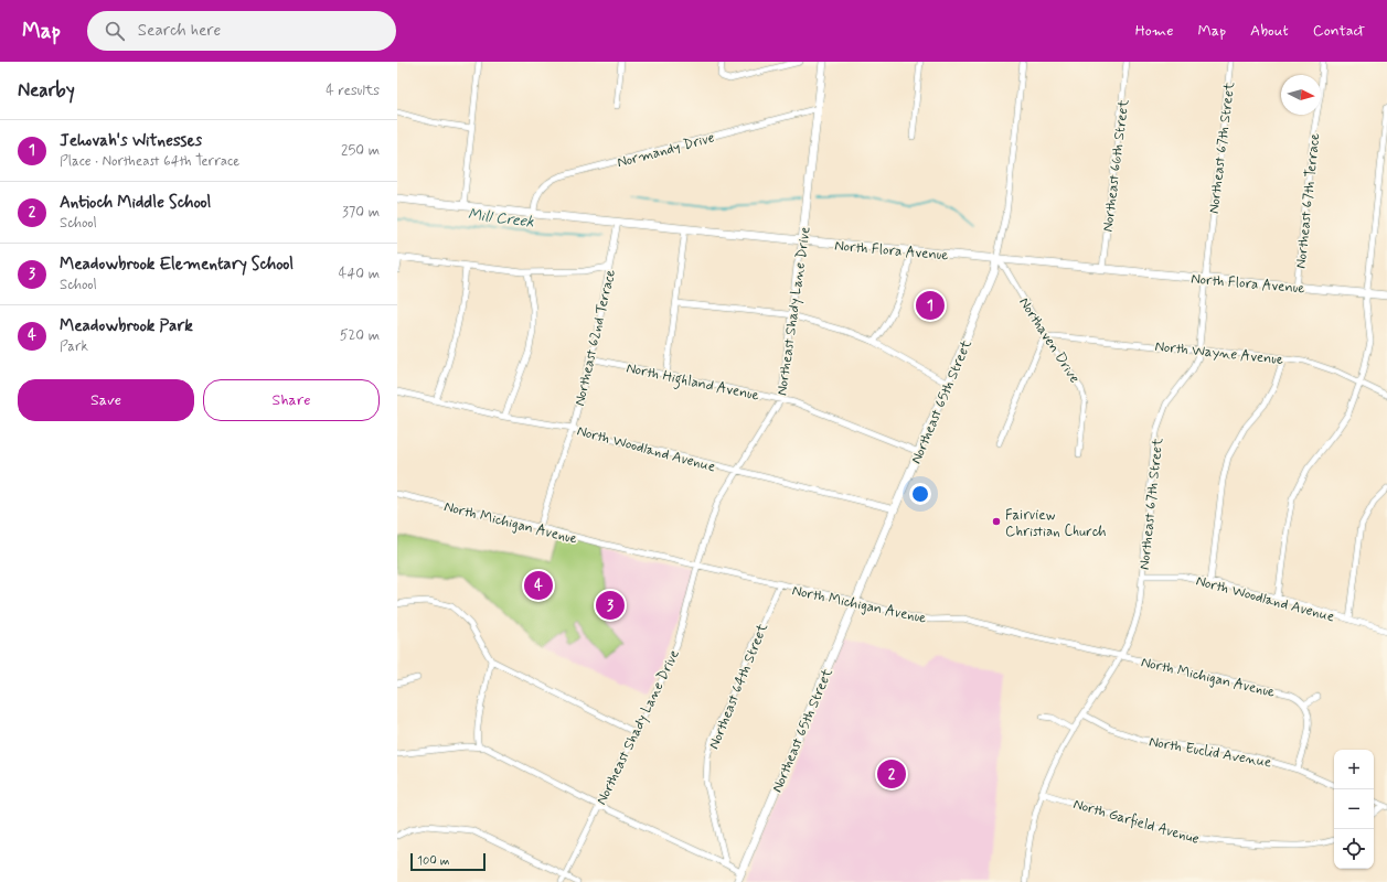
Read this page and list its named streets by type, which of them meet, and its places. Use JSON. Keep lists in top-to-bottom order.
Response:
{
  "streets": {
    "street": [
      "Northeast 67th Street",
      "Normandy Drive",
      "Northeast 66th Street",
      "Northeast 67th Terrace",
      "North Flora Avenue",
      "Northeast Shady Lane Drive",
      "Northeast 62nd Terrace",
      "Northaven Drive",
      "North Wayne Avenue",
      "North Highland Avenue",
      "Northeast 65th Street",
      "North Woodland Avenue",
      "North Michigan Avenue",
      "Northeast 64th Street",
      "North Euclid Avenue",
      "North Garfield Avenue"
    ]
  },
  "crossings": [
    ["Northeast 67th Street", "North Flora Avenue"],
    ["Northeast 67th Street", "North Wayne Avenue"],
    ["Northeast 67th Street", "North Woodland Avenue"],
    ["Northeast 67th Street", "North Michigan Avenue"],
    ["Northeast 67th Street", "North Euclid Avenue"],
    ["Northeast 67th Street", "North Garfield Avenue"],
    ["Normandy Drive", "North Flora Avenue"],
    ["Normandy Drive", "Northeast Shady Lane Drive"],
    ["Northeast 66th Street", "North Flora Avenue"],
    ["Northeast 67th Terrace", "North Flora Avenue"],
    ["North Flora Avenue", "Northeast Shady Lane Drive"],
    ["North Flora Avenue", "Northeast 62nd Terrace"],
    ["North Flora Avenue", "Northaven Drive"],
    ["North Flora Avenue", "Northeast 65th Street"],
    ["Northeast Shady Lane Drive", "North Highland Avenue"],
    ["Northeast Shady Lane Drive", "North Woodland Avenue"],
    ["Northeast Shady Lane Drive", "North Michigan Avenue"],
    ["Northeast 62nd Terrace", "North Highland Avenue"],
    ["Northeast 62nd Terrace", "North Woodland Avenue"],
    ["Northeast 62nd Terrace", "North Michigan Avenue"],
    ["Northaven Drive", "North Wayne Avenue"],
    ["Northaven Drive", "Northeast 65th Street"],
    ["North Highland Avenue", "Northeast 65th Street"],
    ["Northeast 65th Street", "North Woodland Avenue"],
    ["Northeast 65th Street", "North Michigan Avenue"],
    ["North Michigan Avenue", "Northeast 64th Street"]
  ],
  "water": ["Mill Creek"],
  "places": ["Fairview Christian Church"],
  "scale_bar": "100 m",
  "north": "right",
  "page": {
    "header": "Map",
    "search": "Search here",
    "nav": [
      "Home",
      "Map",
      "About",
      "Contact"
    ],
    "heading": ["Nearby", "4 results"],
    "list": [
      {
        "mark": "1",
        "name": "Jehovah's Witnesses",
        "note": "Place · Northeast 64th Terrace",
        "value": "250 m"
      },
      {
        "mark": "2",
        "name": "Antioch Middle School",
        "note": "School",
        "value": "370 m"
      },
      {
        "mark": "3",
        "name": "Meadowbrook Elementary School",
        "note": "School",
        "value": "440 m"
      },
      {
        "mark": "4",
        "name": "Meadowbrook Park",
        "note": "Park",
        "value": "520 m"
      }
    ],
    "pins": [
      "1",
      "4",
      "3",
      "2"
    ],
    "buttons": ["Save", "Share"],
    "map_buttons": ["+", "−"],
    "scale": "100 m"
  }
}
